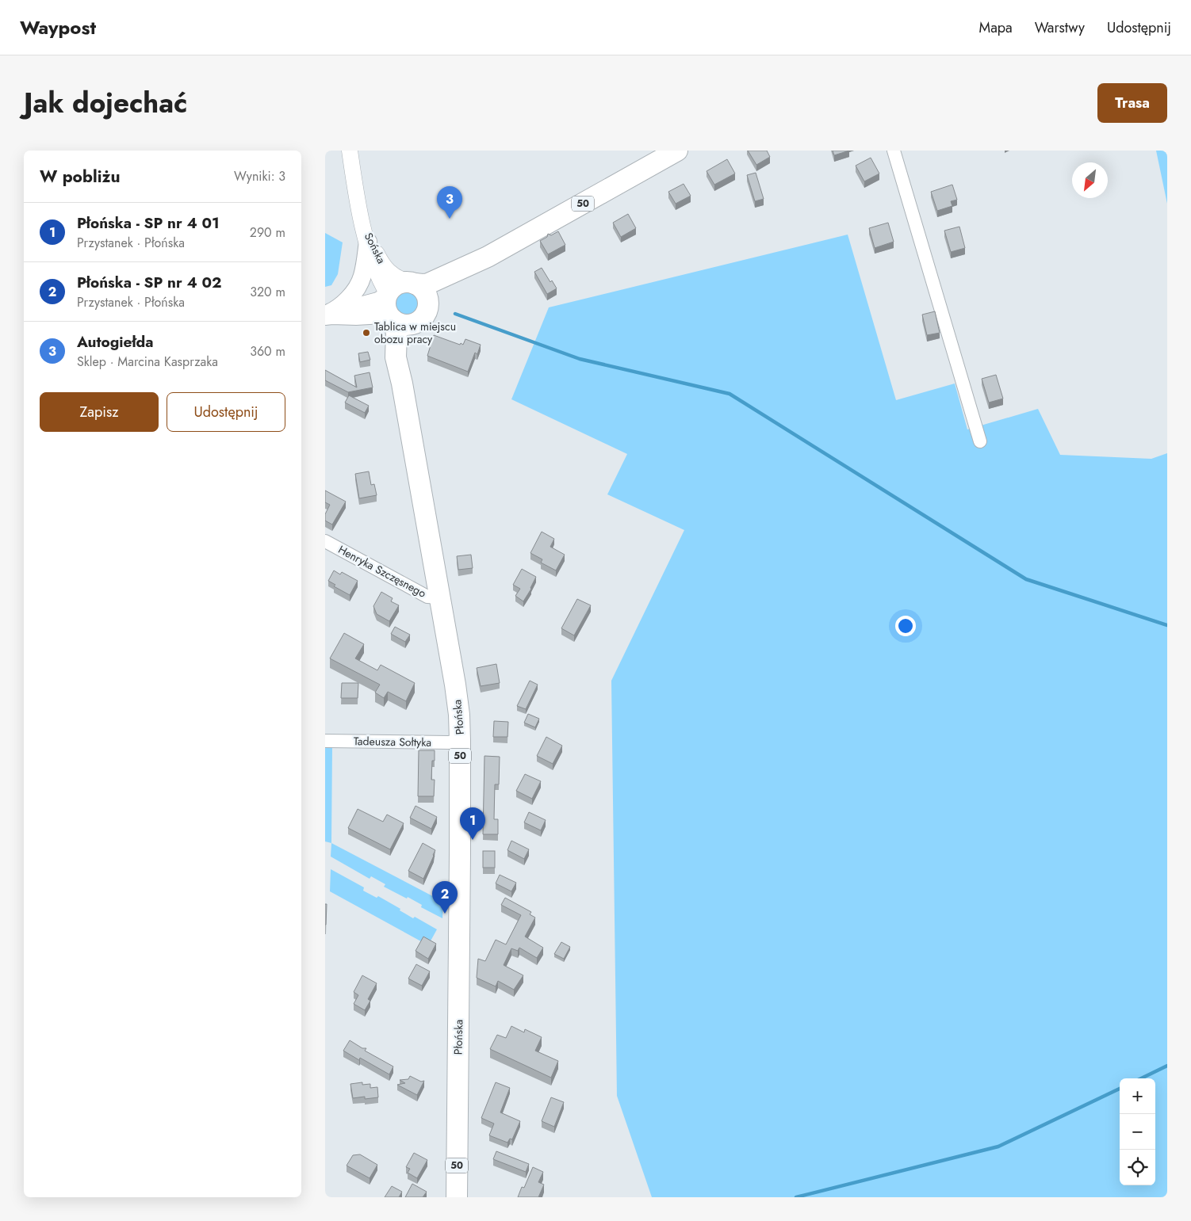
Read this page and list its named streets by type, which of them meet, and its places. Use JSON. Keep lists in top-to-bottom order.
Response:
{
  "streets": {
    "main road": ["50", "Płońska"],
    "street": ["Sońska", "Henryka Szczęsnego", "Tadeusza Sołtyka"]
  },
  "crossings": [
    ["50", "Sońska"],
    ["50", "Płońska"],
    ["Sońska", "Płońska"],
    ["Henryka Szczęsnego", "Płońska"],
    ["Płońska", "Tadeusza Sołtyka"]
  ],
  "places": ["Tablica w miejscu obozu pracy"],
  "north": "bottom left",
  "page": {
    "header": "Waypost",
    "nav": ["Mapa", "Warstwy", "Udostępnij"],
    "title": "Jak dojechać",
    "buttons": [
      "Trasa",
      ["Zapisz", "Udostępnij"]
    ],
    "heading": ["W pobliżu", "Wyniki: 3"],
    "pins": ["3", "1", "2"],
    "list": [
      {
        "mark": "1",
        "name": "Płońska - SP nr 4 01",
        "note": "Przystanek · Płońska",
        "value": "290 m"
      },
      {
        "mark": "2",
        "name": "Płońska - SP nr 4 02",
        "note": "Przystanek · Płońska",
        "value": "320 m"
      },
      {
        "mark": "3",
        "name": "Autogiełda",
        "note": "Sklep · Marcina Kasprzaka",
        "value": "360 m"
      }
    ],
    "map_buttons": ["+", "−"]
  }
}
